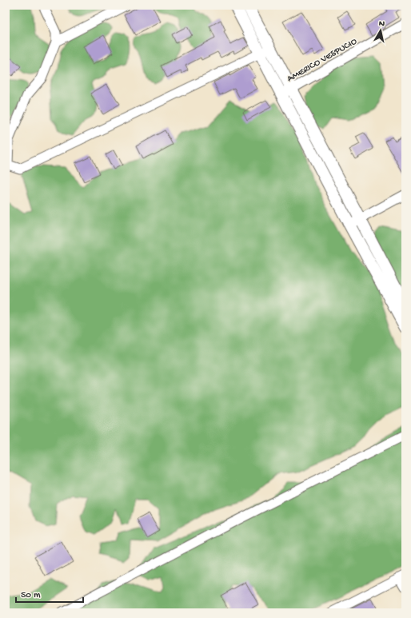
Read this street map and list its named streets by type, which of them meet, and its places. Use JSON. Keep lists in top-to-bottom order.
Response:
{
  "streets": {
    "street": ["AMERICO VESPUCIO"]
  },
  "scale_bar": "50 m",
  "north": "top"
}
